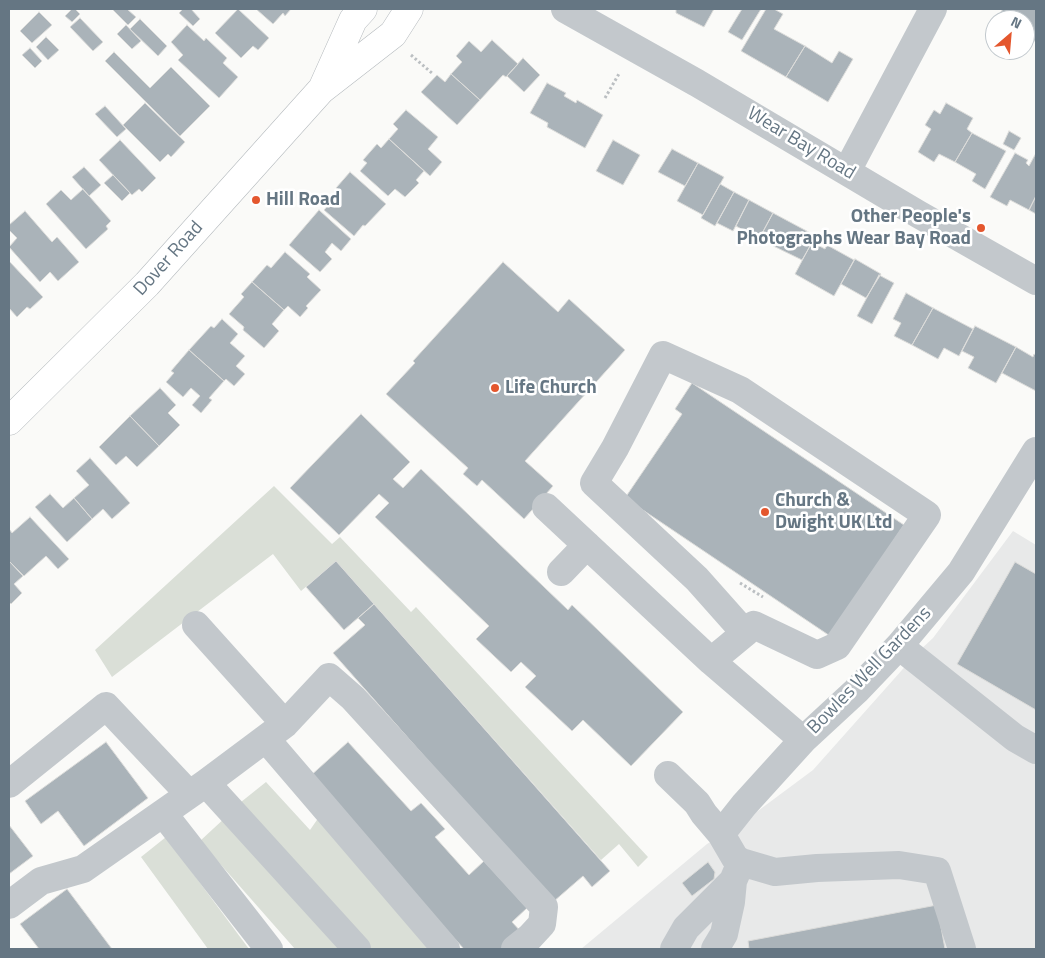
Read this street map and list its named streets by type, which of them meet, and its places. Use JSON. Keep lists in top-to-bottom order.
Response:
{
  "streets": {
    "main road": ["Dover Road"],
    "street": ["Wear Bay Road", "Bowles Well Gardens"]
  },
  "places": [
    "Hill Road",
    "Other People's Photographs Wear Bay Road",
    "Life Church",
    "Church & Dwight UK Ltd"
  ],
  "north": "top right"
}
